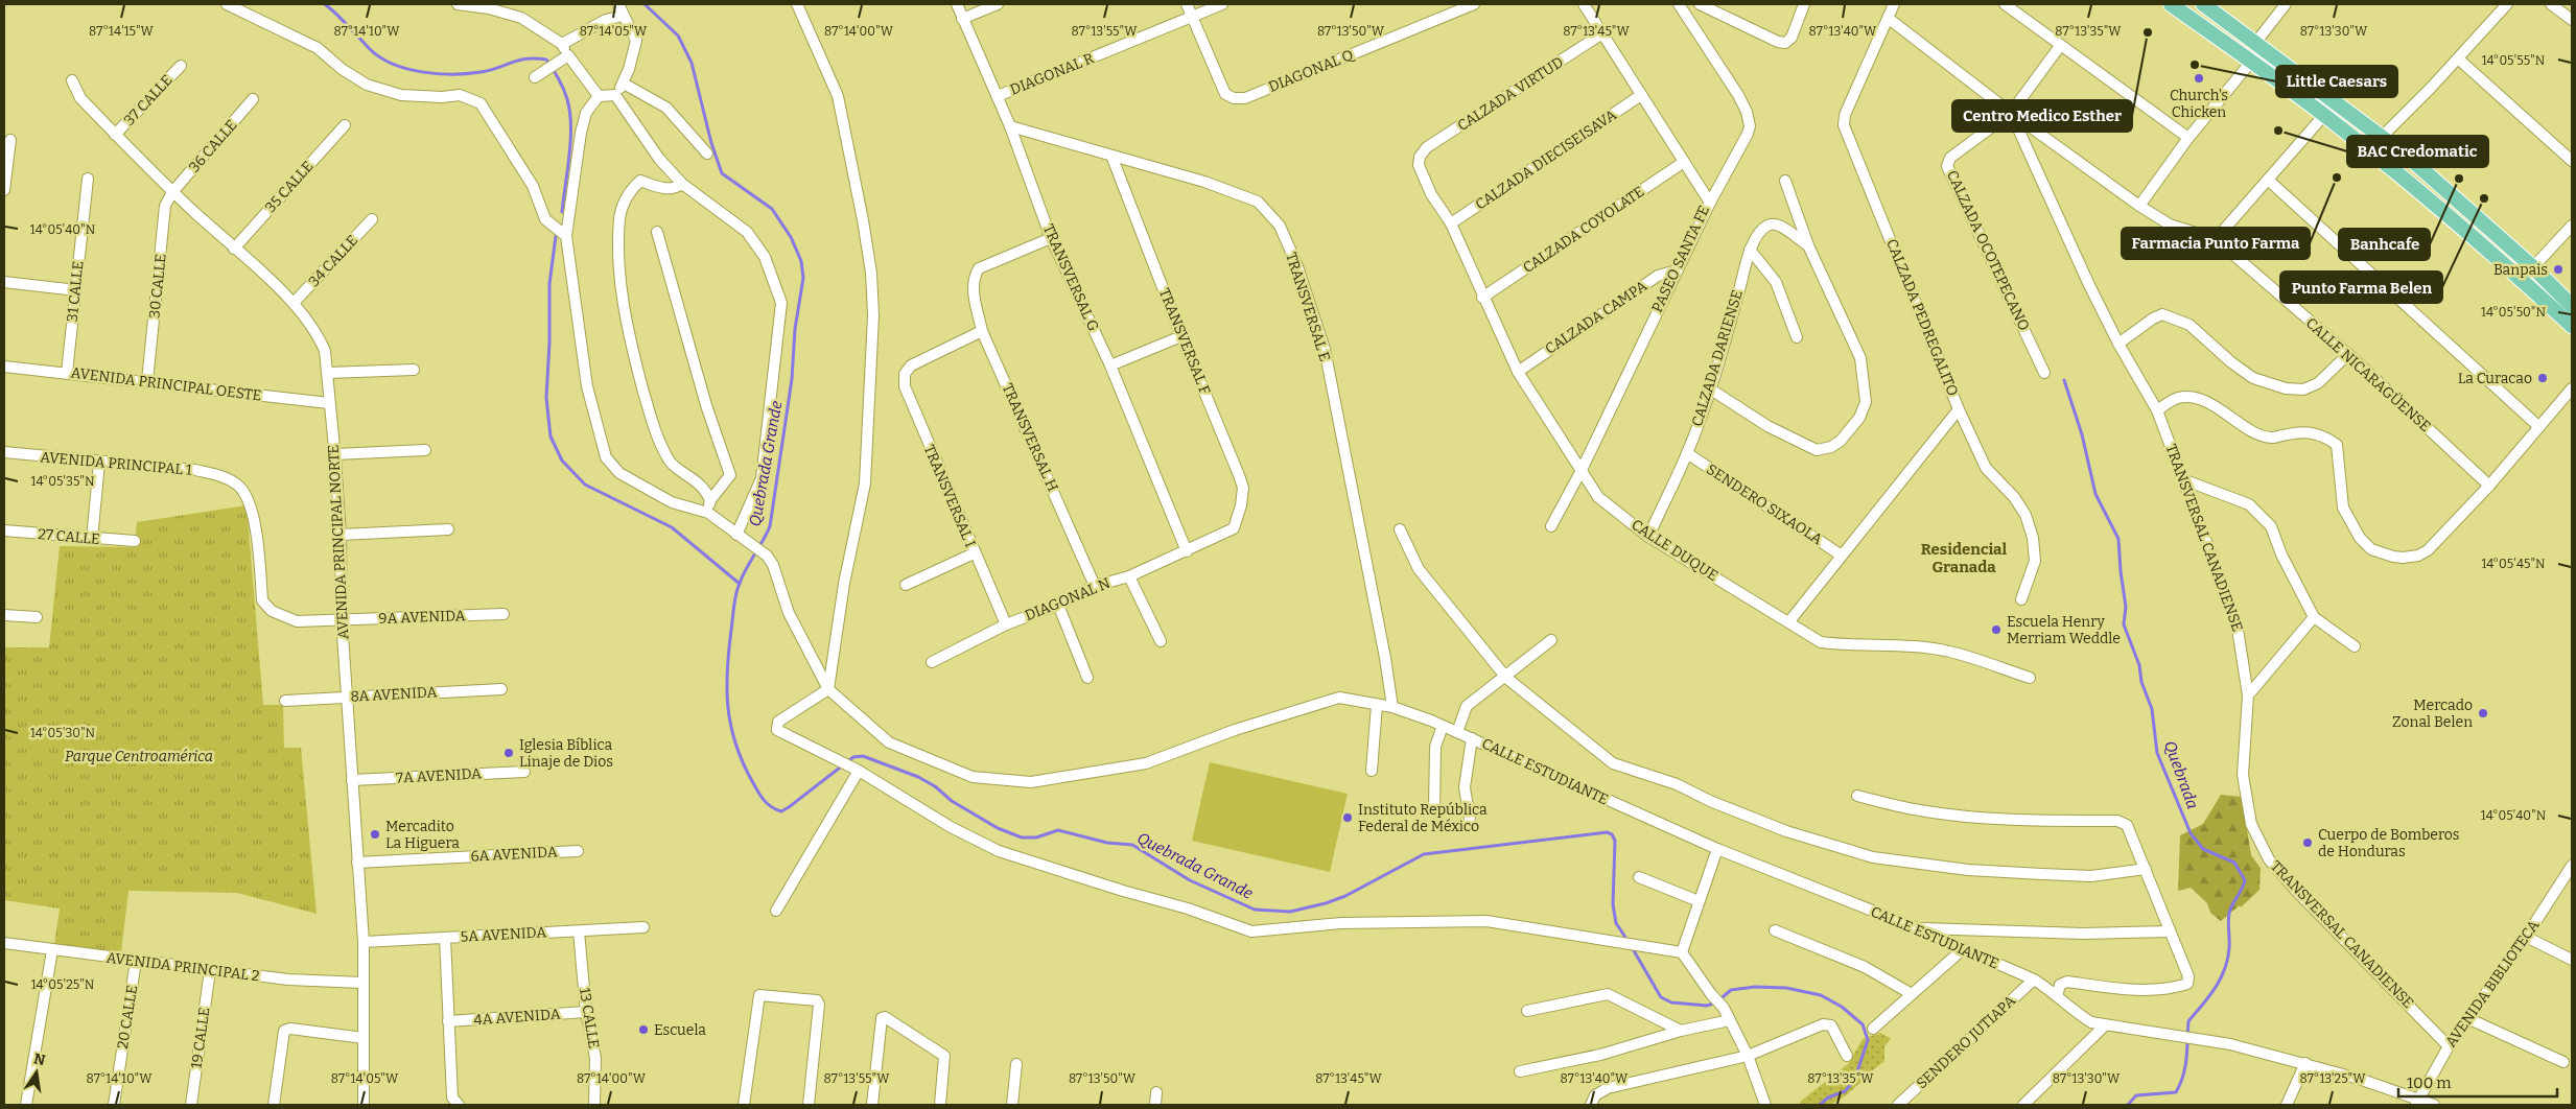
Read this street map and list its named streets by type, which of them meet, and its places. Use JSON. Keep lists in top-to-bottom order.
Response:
{
  "streets": {
    "street": [
      "DIAGONAL Q",
      "DIAGONAL R",
      "CALZADA VIRTUD",
      "37 CALLE",
      "36 CALLE",
      "CALZADA DIECISEISAVA",
      "35 CALLE",
      "CALZADA COYOLATE",
      "CALZADA OCOTEPECANO",
      "PASEO SANTA FE",
      "34 CALLE",
      "TRANSVERSAL G",
      "30 CALLE",
      "31 CALLE",
      "TRANSVERSAL E",
      "CALZADA CAMPA",
      "CALZADA PEDREGALITO",
      "TRANSVERSAL F",
      "CALZADA DARIENSE",
      "CALLE NICARAGÜENSE",
      "AVENIDA PRINCIPAL OESTE",
      "TRANSVERSAL H",
      "AVENIDA PRINCIPAL 1",
      "TRANSVERSAL I",
      "SENDERO SIXAOLA",
      "27 CALLE",
      "TRANSVERSAL CANADIENSE",
      "AVENIDA PRINCIPAL NORTE",
      "CALLE DUQUE",
      "DIAGONAL N",
      "9A AVENIDA",
      "8A AVENIDA",
      "CALLE ESTUDIANTE",
      "7A AVENIDA",
      "6A AVENIDA",
      "5A AVENIDA",
      "AVENIDA PRINCIPAL 2",
      "AVENIDA BIBLIOTECA",
      "20 CALLE",
      "4A AVENIDA",
      "13 CALLE",
      "19 CALLE",
      "SENDERO JUTIAPA"
    ]
  },
  "crossings": [
    ["DIAGONAL Q", "DIAGONAL R"],
    ["DIAGONAL R", "TRANSVERSAL G"],
    ["CALZADA VIRTUD", "PASEO SANTA FE"],
    ["CALZADA VIRTUD", "CALLE DUQUE"],
    ["37 CALLE", "AVENIDA PRINCIPAL NORTE"],
    ["36 CALLE", "30 CALLE"],
    ["36 CALLE", "AVENIDA PRINCIPAL NORTE"],
    ["CALZADA DIECISEISAVA", "PASEO SANTA FE"],
    ["CALZADA DIECISEISAVA", "CALLE DUQUE"],
    ["35 CALLE", "AVENIDA PRINCIPAL NORTE"],
    ["CALZADA COYOLATE", "PASEO SANTA FE"],
    ["CALZADA COYOLATE", "CALLE DUQUE"],
    ["CALZADA OCOTEPECANO", "CALLE NICARAGÜENSE"],
    ["CALZADA OCOTEPECANO", "TRANSVERSAL CANADIENSE"],
    ["PASEO SANTA FE", "CALZADA CAMPA"],
    ["PASEO SANTA FE", "CALLE DUQUE"],
    ["34 CALLE", "AVENIDA PRINCIPAL NORTE"],
    ["TRANSVERSAL G", "TRANSVERSAL E"],
    ["TRANSVERSAL G", "TRANSVERSAL H"],
    ["TRANSVERSAL G", "DIAGONAL N"],
    ["30 CALLE", "AVENIDA PRINCIPAL OESTE"],
    ["30 CALLE", "AVENIDA PRINCIPAL NORTE"],
    ["31 CALLE", "AVENIDA PRINCIPAL OESTE"],
    ["TRANSVERSAL E", "TRANSVERSAL F"],
    ["TRANSVERSAL E", "CALLE ESTUDIANTE"],
    ["CALZADA CAMPA", "CALLE DUQUE"],
    ["CALZADA PEDREGALITO", "CALLE NICARAGÜENSE"],
    ["CALZADA PEDREGALITO", "SENDERO SIXAOLA"],
    ["CALZADA PEDREGALITO", "CALLE DUQUE"],
    ["TRANSVERSAL F", "DIAGONAL N"],
    ["CALZADA DARIENSE", "SENDERO SIXAOLA"],
    ["CALZADA DARIENSE", "CALLE DUQUE"],
    ["CALLE NICARAGÜENSE", "TRANSVERSAL CANADIENSE"],
    ["AVENIDA PRINCIPAL OESTE", "AVENIDA PRINCIPAL NORTE"],
    ["TRANSVERSAL H", "TRANSVERSAL I"],
    ["TRANSVERSAL H", "DIAGONAL N"],
    ["AVENIDA PRINCIPAL 1", "AVENIDA PRINCIPAL NORTE"],
    ["AVENIDA PRINCIPAL 1", "9A AVENIDA"],
    ["TRANSVERSAL I", "DIAGONAL N"],
    ["TRANSVERSAL CANADIENSE", "AVENIDA BIBLIOTECA"],
    ["AVENIDA PRINCIPAL NORTE", "9A AVENIDA"],
    ["AVENIDA PRINCIPAL NORTE", "8A AVENIDA"],
    ["AVENIDA PRINCIPAL NORTE", "7A AVENIDA"],
    ["AVENIDA PRINCIPAL NORTE", "6A AVENIDA"],
    ["AVENIDA PRINCIPAL NORTE", "5A AVENIDA"],
    ["AVENIDA PRINCIPAL NORTE", "AVENIDA PRINCIPAL 2"],
    ["CALLE ESTUDIANTE", "AVENIDA BIBLIOTECA"],
    ["CALLE ESTUDIANTE", "SENDERO JUTIAPA"],
    ["5A AVENIDA", "13 CALLE"],
    ["AVENIDA PRINCIPAL 2", "20 CALLE"],
    ["AVENIDA PRINCIPAL 2", "19 CALLE"],
    ["4A AVENIDA", "13 CALLE"]
  ],
  "districts": ["Residencial Granada"],
  "water": ["Quebrada Grande", "Quebrada"],
  "parks": ["Parque Centroamérica"],
  "places": [
    "Centro Medico Esther",
    "Little Caesars",
    "Church's Chicken",
    "BAC Credomatic",
    "Farmacia Punto Farma",
    "Banhcafe",
    "Punto Farma Belen",
    "Banpais",
    "La Curacao",
    "Escuela Henry Merriam Weddle",
    "Mercado Zonal Belen",
    "Iglesia Bíblica Linaje de Dios",
    "Instituto República Federal de México",
    "Mercadito La Higuera",
    "Cuerpo de Bomberos de Honduras",
    "Escuela"
  ],
  "scale_bar": "100 m",
  "north": "top",
  "coordinates": [
    "87°14'15\"W",
    "87°14'10\"W",
    "87°14'05\"W",
    "87°14'00\"W",
    "87°13'55\"W",
    "87°13'50\"W",
    "87°13'45\"W",
    "87°13'40\"W",
    "87°13'35\"W",
    "87°13'30\"W",
    "14°05'55\"N",
    "14°05'40\"N",
    "14°05'50\"N",
    "14°05'35\"N",
    "14°05'45\"N",
    "14°05'30\"N",
    "14°05'25\"N",
    "87°13'25\"W"
  ]
}
